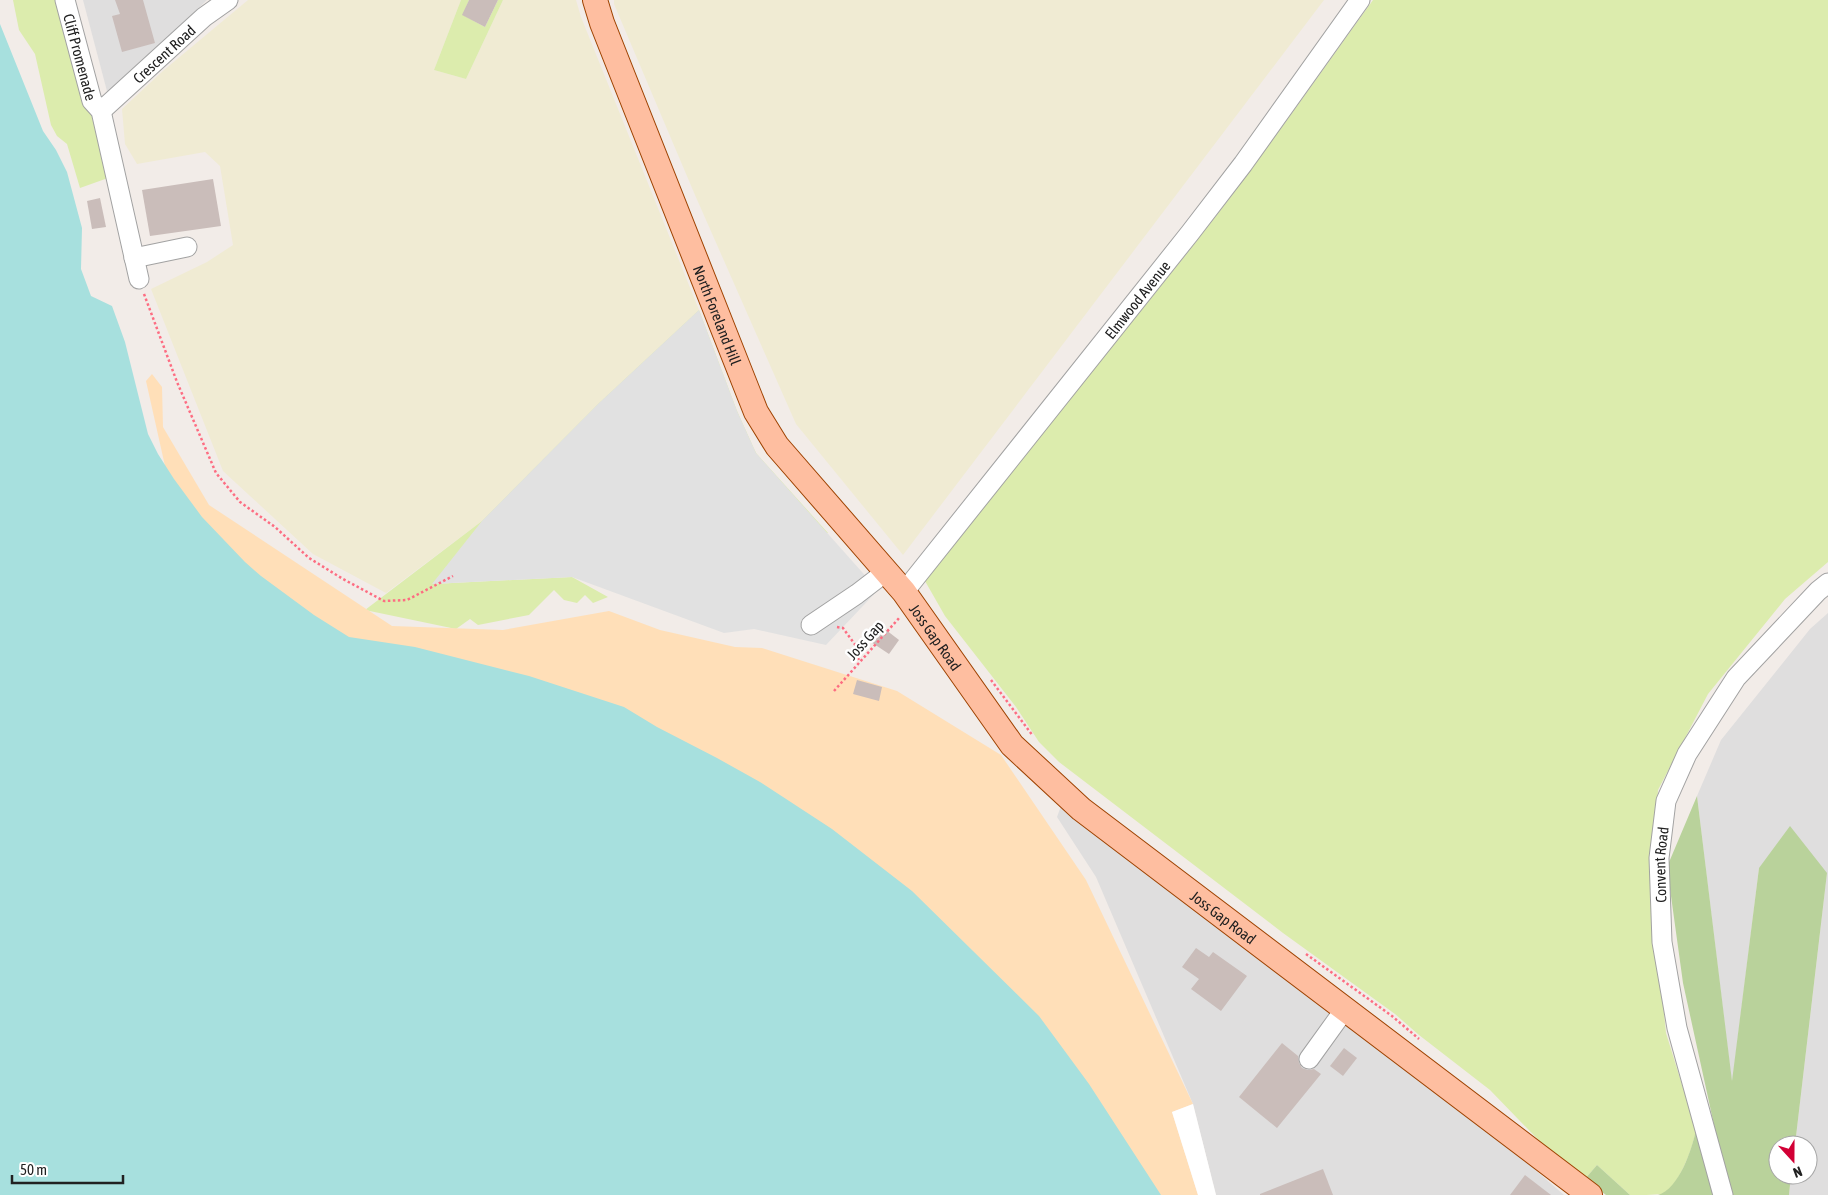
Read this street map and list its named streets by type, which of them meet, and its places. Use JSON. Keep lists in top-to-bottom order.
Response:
{
  "streets": {
    "main road": ["North Foreland Hill", "Joss Gap Road"],
    "street": [
      "Crescent Road",
      "Cliff Promenade",
      "Elmwood Avenue",
      "Convent Road"
    ],
    "path": ["Joss Gap"]
  },
  "crossings": [
    ["Crescent Road", "Cliff Promenade"],
    ["Elmwood Avenue", "North Foreland Hill"],
    ["Elmwood Avenue", "Joss Gap Road"],
    ["Elmwood Avenue", "Joss Gap"],
    ["North Foreland Hill", "Joss Gap Road"],
    ["North Foreland Hill", "Joss Gap"],
    ["Joss Gap Road", "Joss Gap"]
  ],
  "scale_bar": "50 m",
  "north": "bottom"
}
